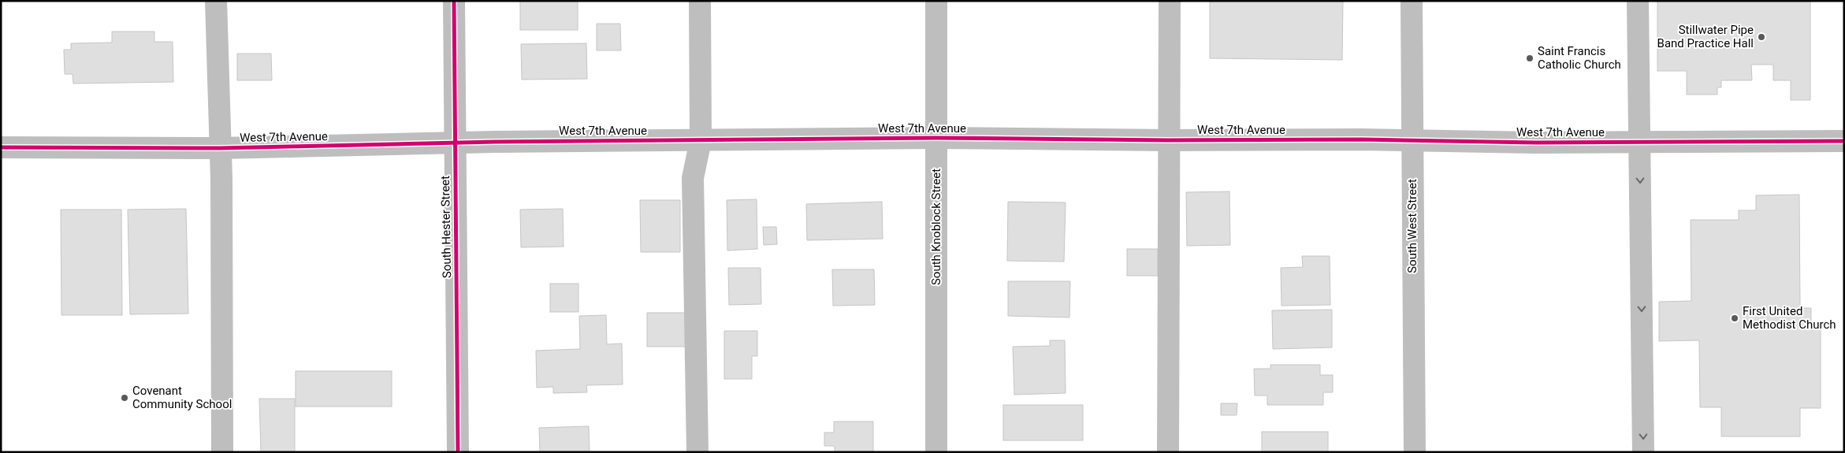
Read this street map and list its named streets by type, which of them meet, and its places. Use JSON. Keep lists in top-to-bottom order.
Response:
{
  "streets": {
    "street": [
      "West 7th Avenue",
      "South West Street",
      "South Hester Street",
      "South Knoblock Street"
    ]
  },
  "crossings": [
    ["West 7th Avenue", "South West Street"],
    ["West 7th Avenue", "South Hester Street"],
    ["West 7th Avenue", "South Knoblock Street"]
  ],
  "places": [
    "Stillwater Pipe Band Practice Hall",
    "Saint Francis Catholic Church",
    "First United Methodist Church",
    "Covenant Community School"
  ]
}
